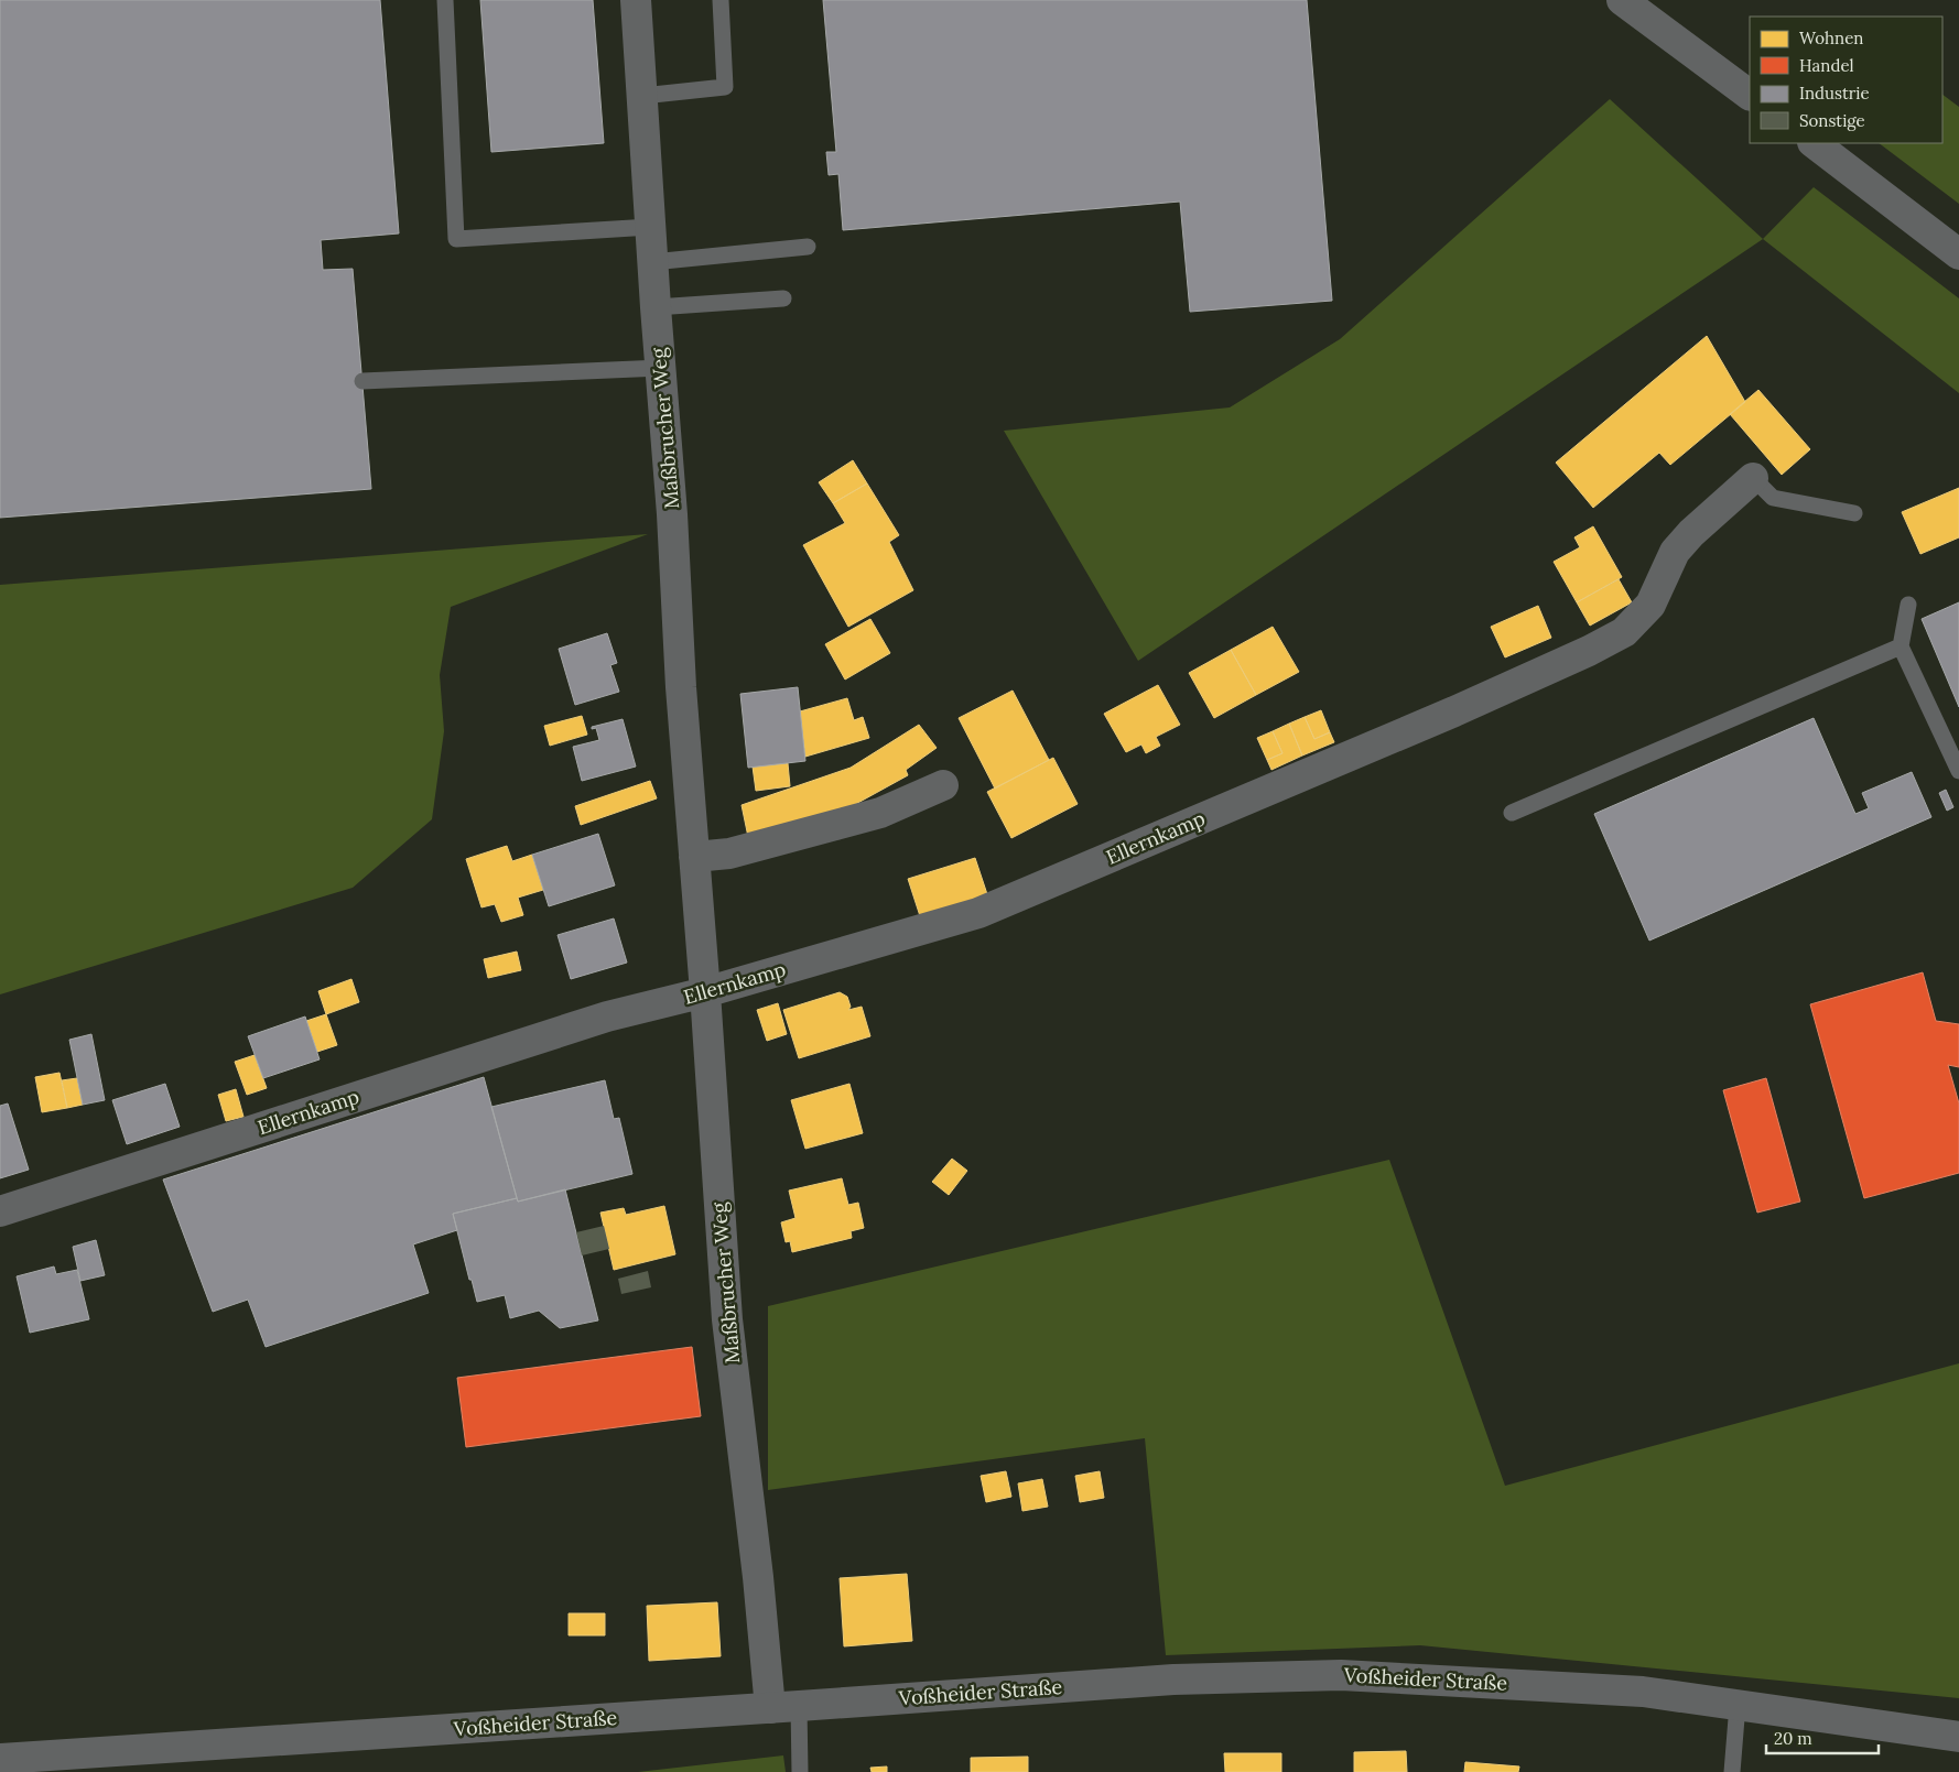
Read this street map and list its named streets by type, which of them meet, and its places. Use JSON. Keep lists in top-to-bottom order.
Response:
{
  "streets": {
    "street": ["Maßbrucher Weg", "Ellernkamp", "Voßheider Straße"]
  },
  "crossings": [
    ["Maßbrucher Weg", "Ellernkamp"],
    ["Maßbrucher Weg", "Voßheider Straße"]
  ],
  "legend": [
    "Wohnen",
    "Handel",
    "Industrie",
    "Sonstige"
  ],
  "scale_bar": "20 m"
}
